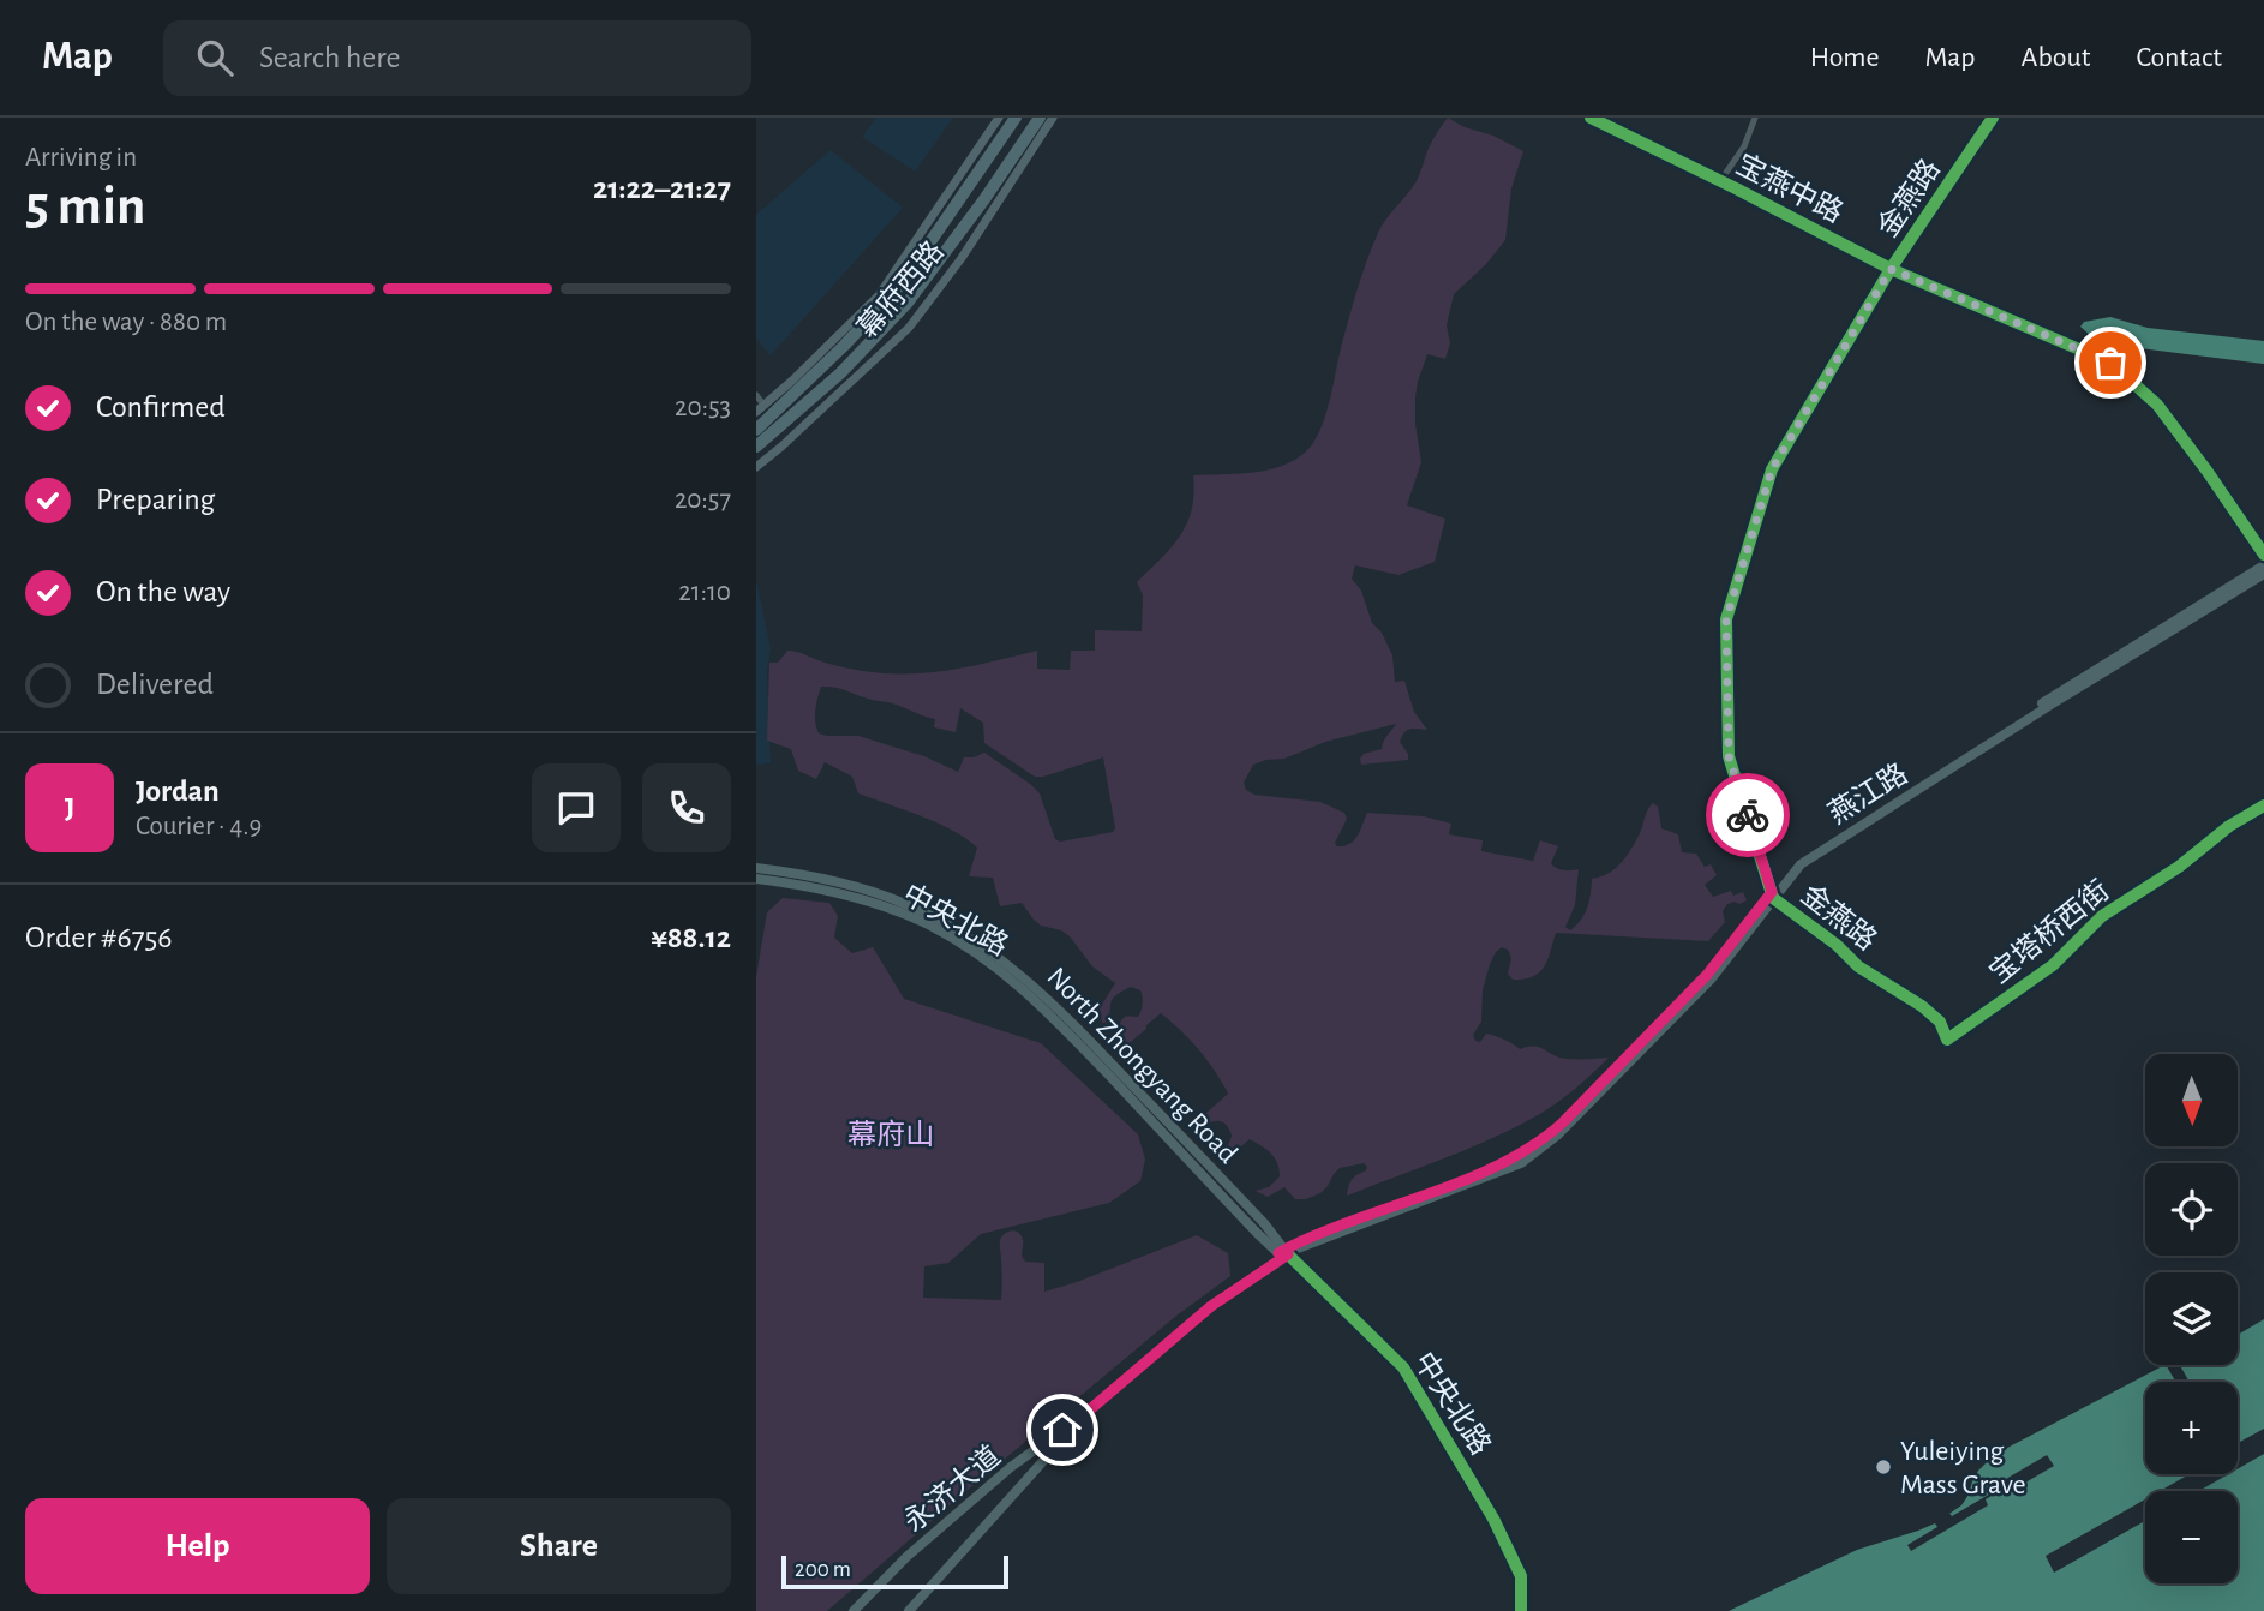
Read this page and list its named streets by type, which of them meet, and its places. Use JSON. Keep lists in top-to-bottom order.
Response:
{
  "streets": {
    "highway": ["幕府西路"],
    "main road": [
      "燕江路",
      "中央北路",
      "North Zhongyang Road",
      "永济大道"
    ],
    "street": ["宝燕中路", "金燕路", "宝塔桥西街"]
  },
  "crossings": [
    ["宝燕中路", "金燕路"],
    ["金燕路", "燕江路"],
    ["金燕路", "宝塔桥西街"],
    ["燕江路", "中央北路"],
    ["燕江路", "North Zhongyang Road"],
    ["燕江路", "永济大道"],
    ["中央北路", "North Zhongyang Road"],
    ["中央北路", "永济大道"],
    ["North Zhongyang Road", "永济大道"]
  ],
  "parks": ["幕府山"],
  "places": ["Yuleiying Mass Grave"],
  "scale_bar": "200 m",
  "north": "bottom",
  "page": {
    "header": "Map",
    "search": "Search here",
    "nav": [
      "Home",
      "Map",
      "About",
      "Contact"
    ],
    "heading": ["5 min", "Arriving in", "21:22–21:27"],
    "panel": [
      "Jordan",
      "Courier · 4.9",
      "Order #6756",
      "¥88.12"
    ],
    "bar": "On the way · 880 m",
    "list": [
      ["Confirmed", "20:53"],
      ["Preparing", "20:57"],
      ["On the way", "21:10"],
      "Delivered"
    ],
    "round": "J",
    "map_buttons": ["+", "−"],
    "buttons": ["Help", "Share"],
    "scale": "200 m"
  }
}
